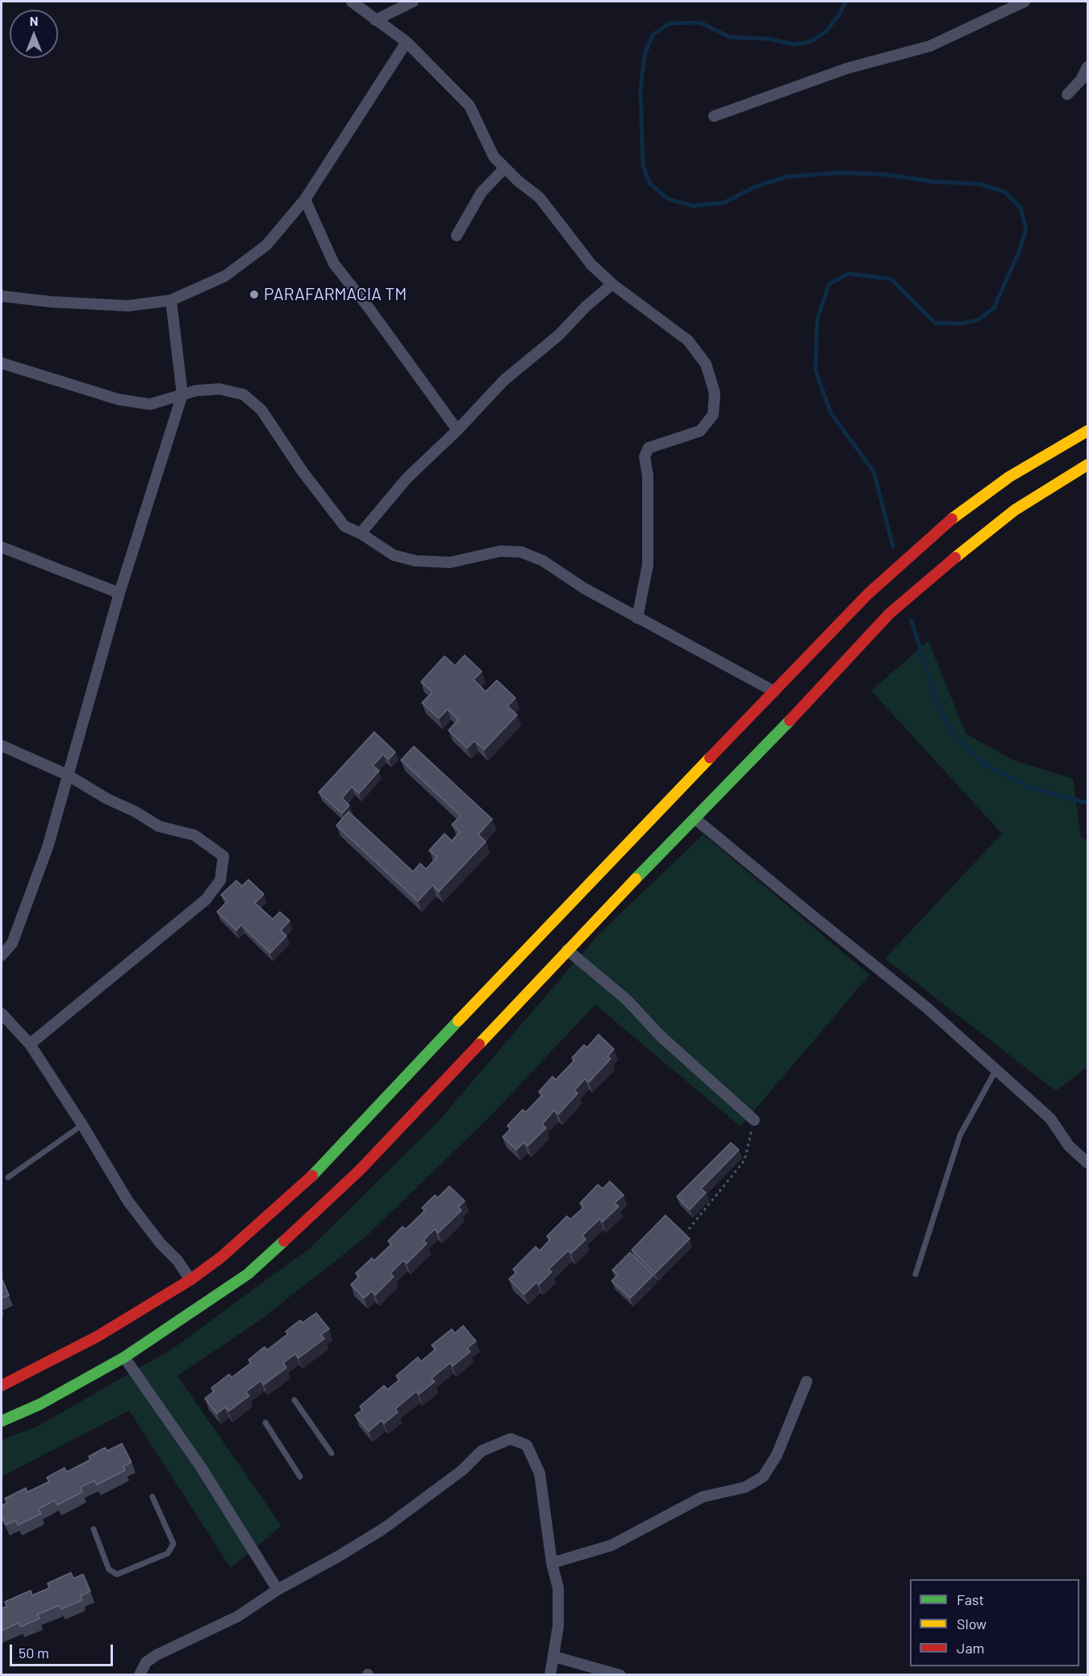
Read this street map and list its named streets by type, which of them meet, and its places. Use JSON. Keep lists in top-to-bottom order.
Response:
{
  "places": ["PARAFARMACIA TM"],
  "legend": ["Fast", "Slow", "Jam"],
  "scale_bar": "50 m",
  "north": "top"
}
